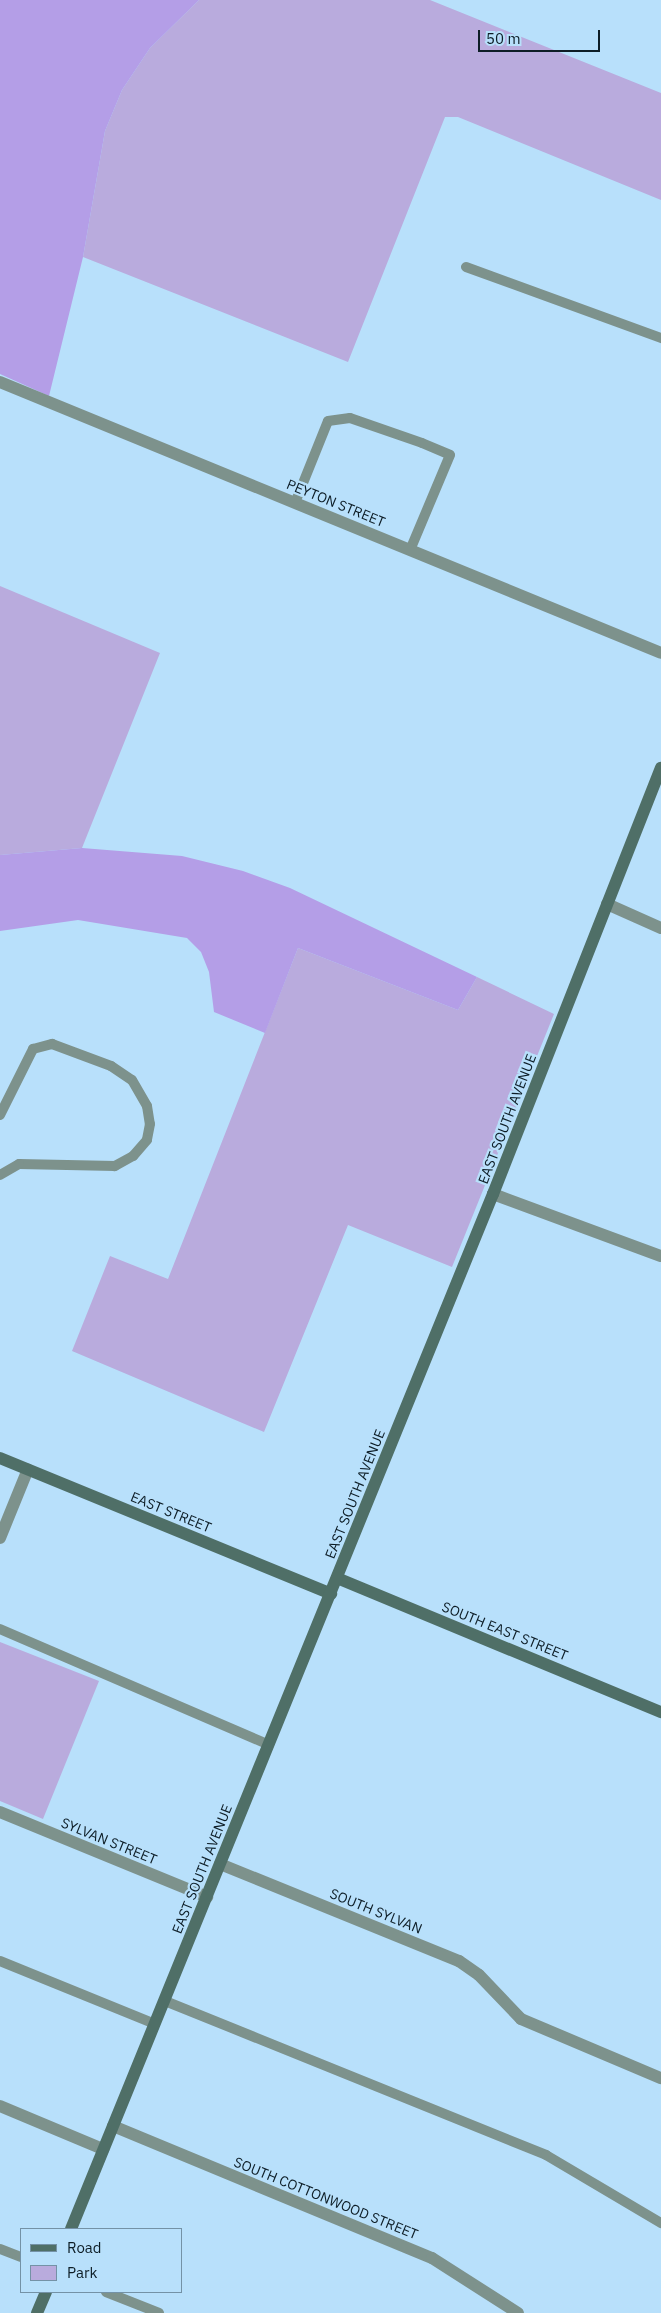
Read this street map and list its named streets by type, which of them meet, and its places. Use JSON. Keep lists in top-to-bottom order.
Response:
{
  "streets": {
    "street": [
      "PEYTON STREET",
      "EAST SOUTH AVENUE",
      "EAST STREET",
      "SOUTH EAST STREET",
      "SYLVAN STREET",
      "SOUTH SYLVAN",
      "SOUTH COTTONWOOD STREET"
    ]
  },
  "crossings": [
    ["EAST SOUTH AVENUE", "EAST STREET"],
    ["EAST SOUTH AVENUE", "SOUTH EAST STREET"],
    ["EAST SOUTH AVENUE", "SYLVAN STREET"],
    ["EAST SOUTH AVENUE", "SOUTH SYLVAN"],
    ["EAST SOUTH AVENUE", "SOUTH COTTONWOOD STREET"]
  ],
  "legend": ["Road", "Park"],
  "scale_bar": "50 m"
}
